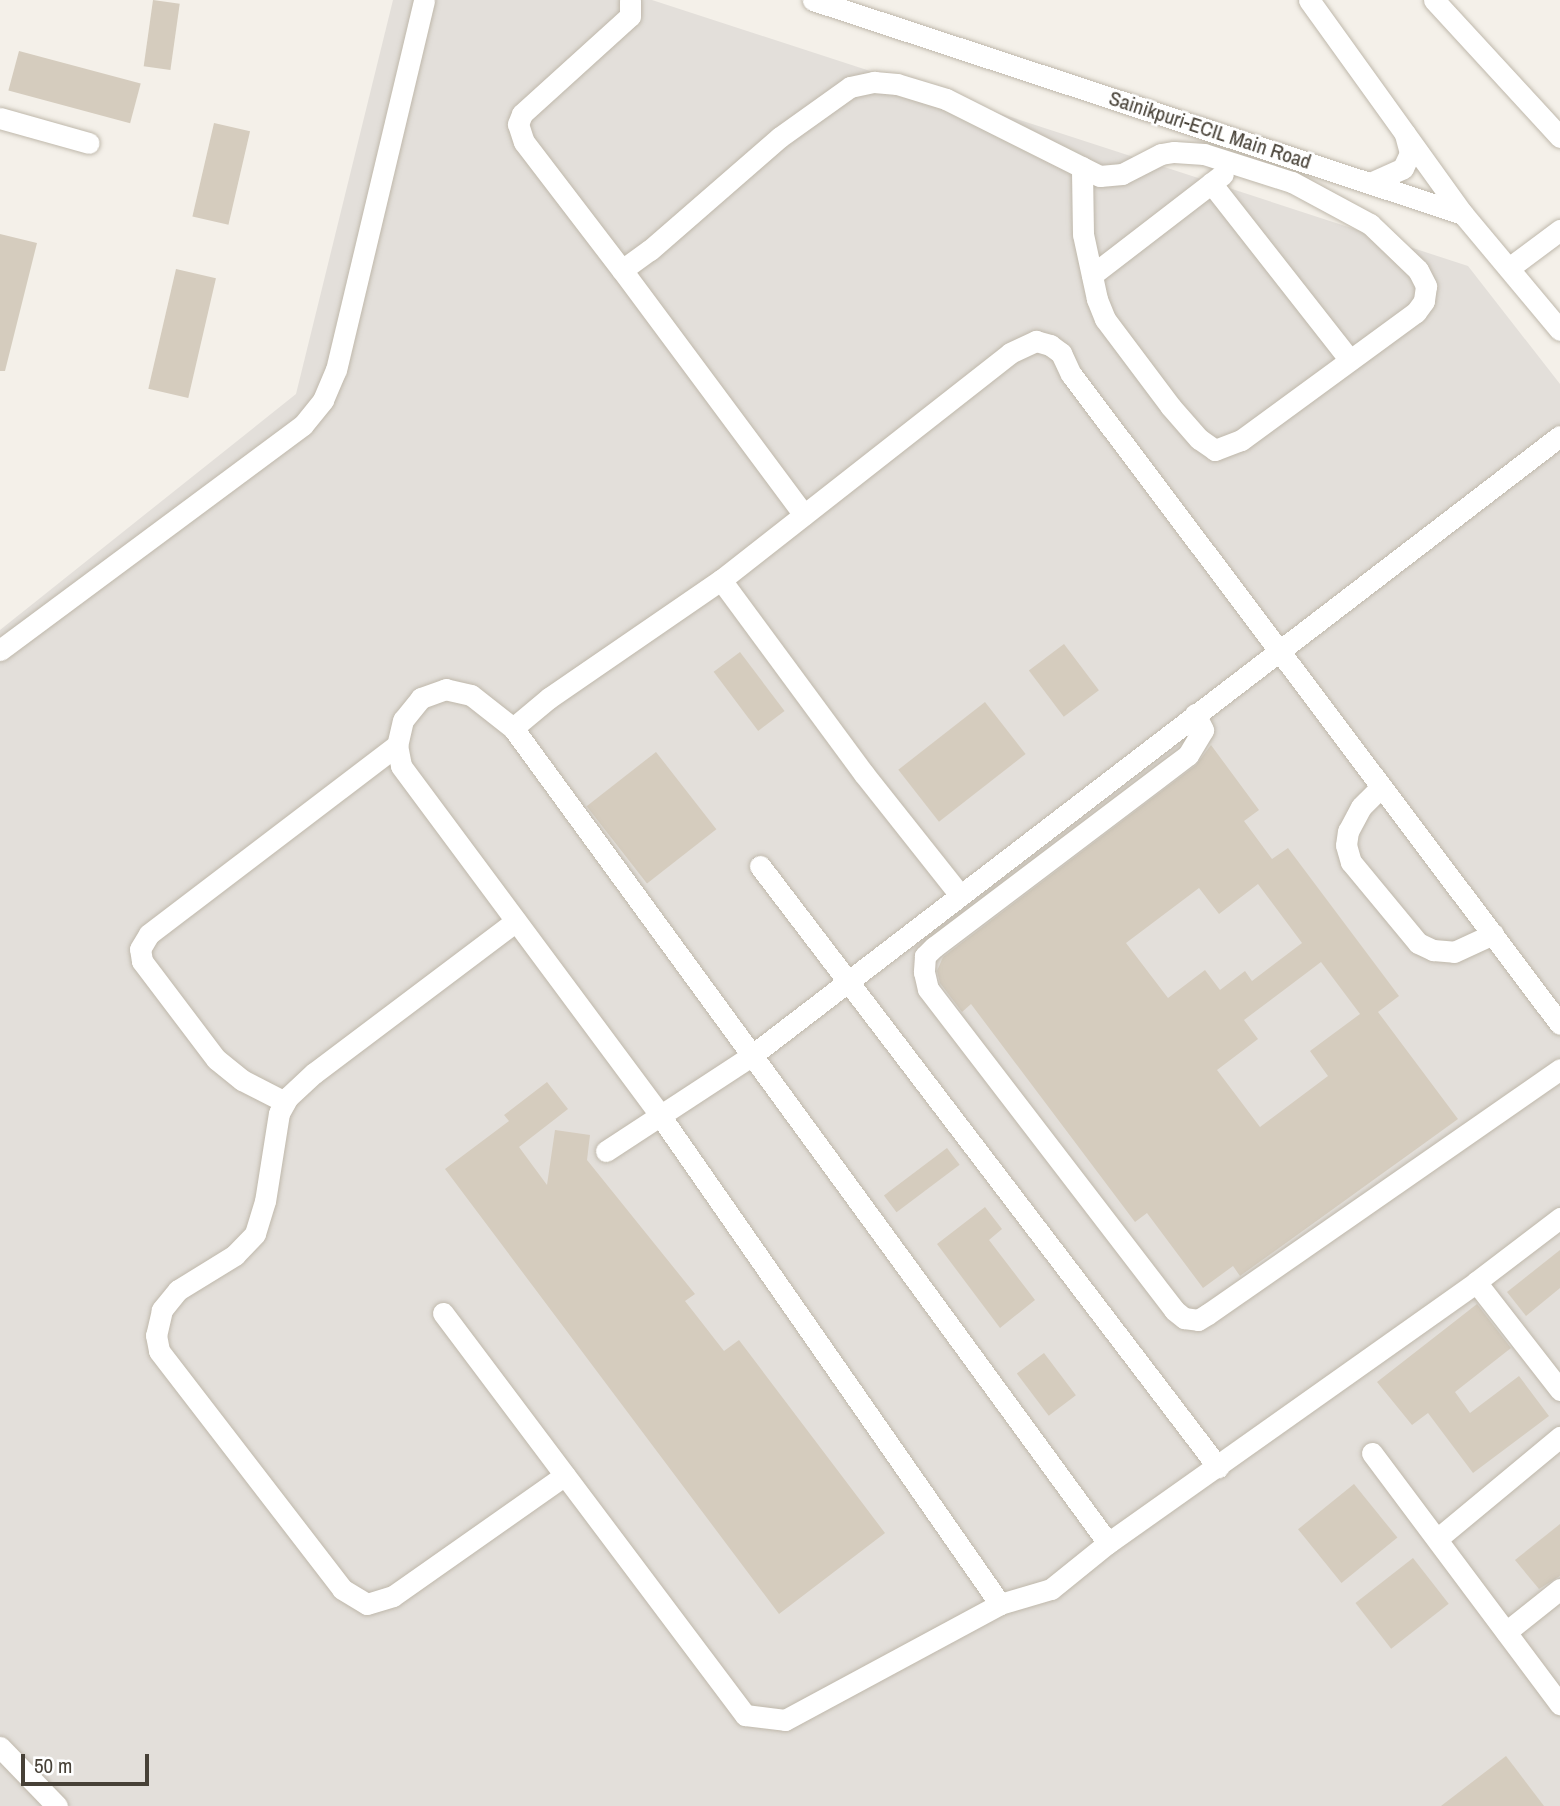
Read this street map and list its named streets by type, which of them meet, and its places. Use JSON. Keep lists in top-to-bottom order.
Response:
{
  "streets": {
    "street": ["Sainikpuri-ECIL Main Road"]
  },
  "scale_bar": "50 m"
}
